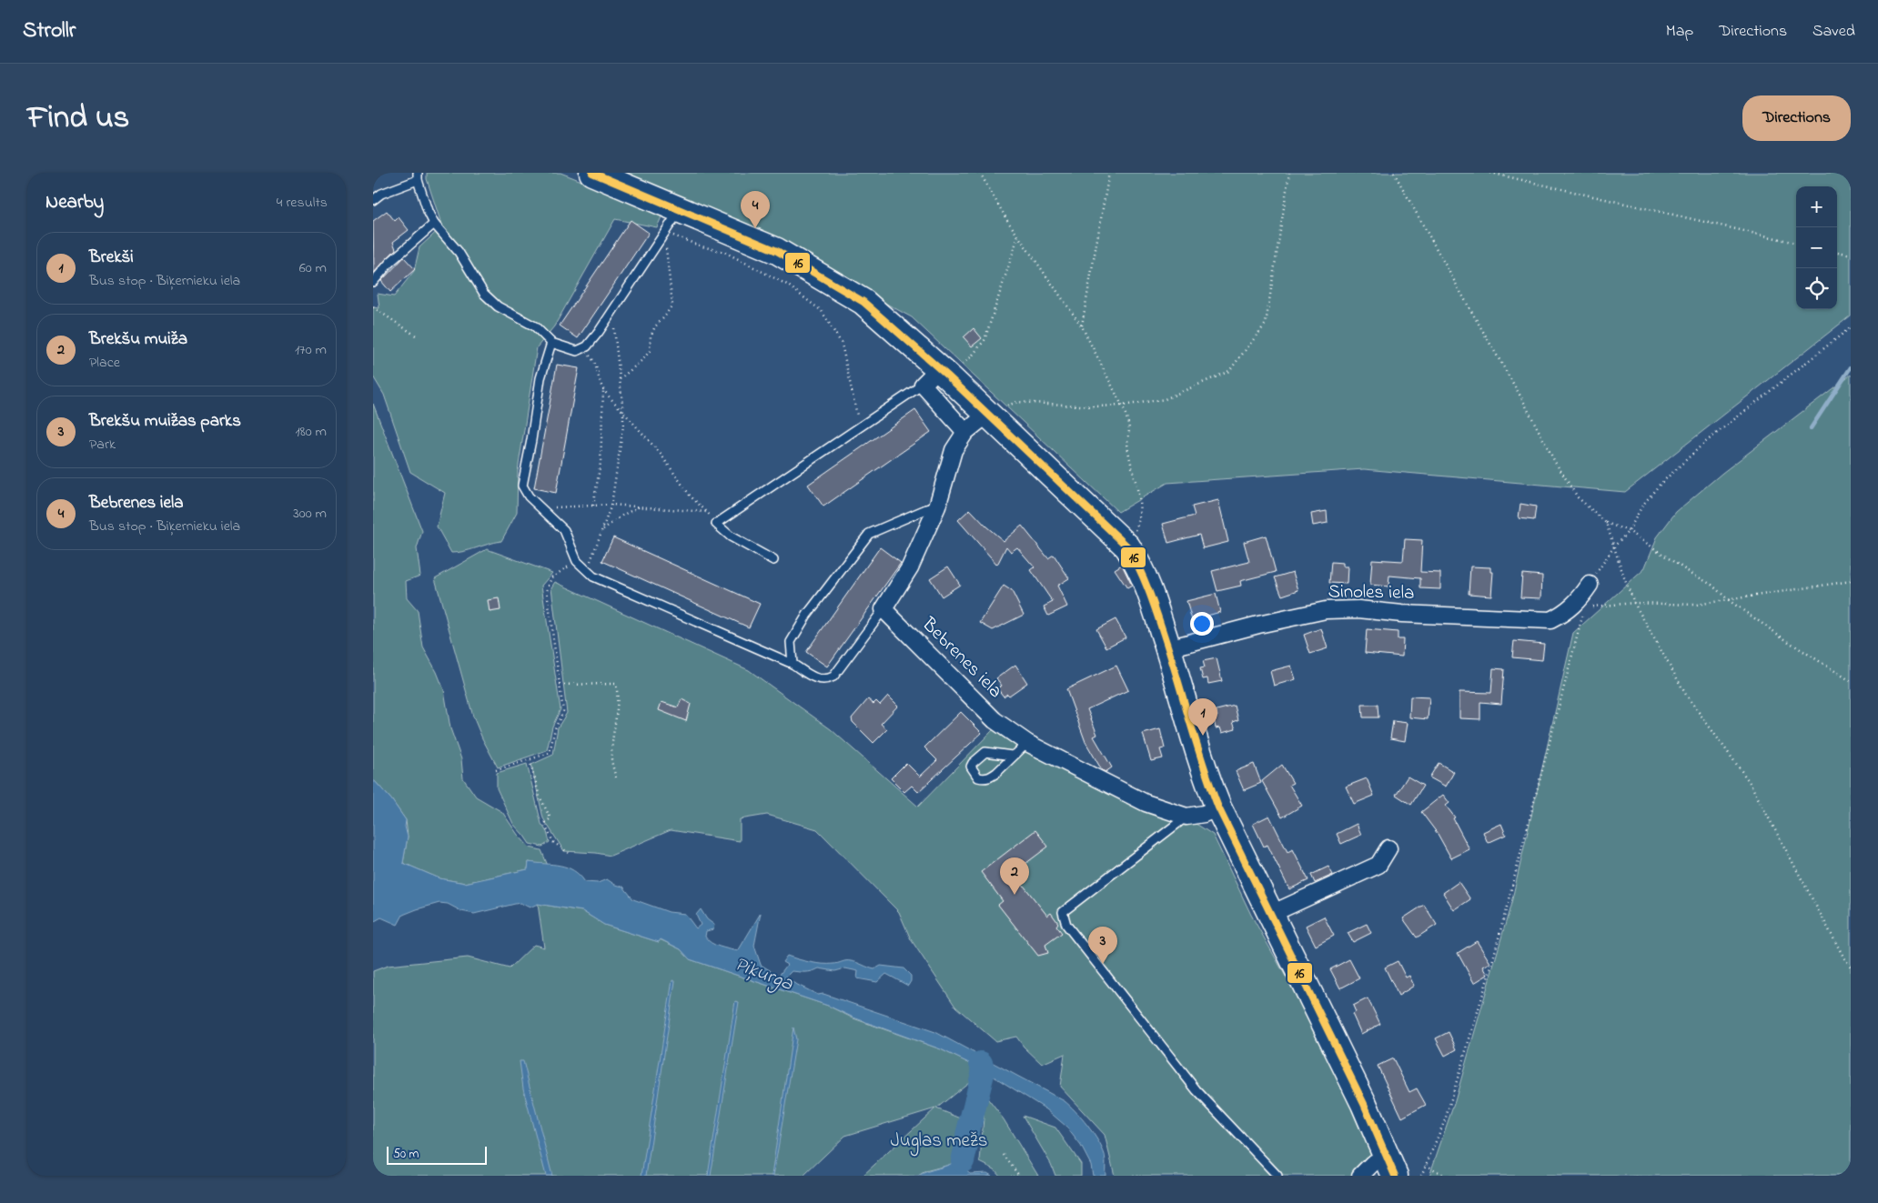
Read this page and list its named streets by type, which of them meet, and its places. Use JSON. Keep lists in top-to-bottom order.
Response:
{
  "streets": {
    "street": ["Sinoles iela", "Bebrenes iela"]
  },
  "water": ["Piķurga"],
  "parks": ["Juglas mežs"],
  "lines": ["transit line 16"],
  "scale_bar": "50 m",
  "page": {
    "header": "Strollr",
    "nav": ["Map", "Directions", "Saved"],
    "title": "Find us",
    "buttons": "Directions",
    "heading": ["Nearby", "4 results"],
    "map_buttons": ["+", "−"],
    "pins": [
      "4",
      "1",
      "2",
      "3"
    ],
    "list": [
      {
        "mark": "1",
        "name": "Brekši",
        "note": "Bus stop · Biķernieku iela",
        "value": "60 m"
      },
      {
        "mark": "2",
        "name": "Brekšu muiža",
        "note": "Place",
        "value": "170 m"
      },
      {
        "mark": "3",
        "name": "Brekšu muižas parks",
        "note": "Park",
        "value": "180 m"
      },
      {
        "mark": "4",
        "name": "Bebrenes iela",
        "note": "Bus stop · Biķernieku iela",
        "value": "300 m"
      }
    ],
    "scale": "50 m"
  }
}
